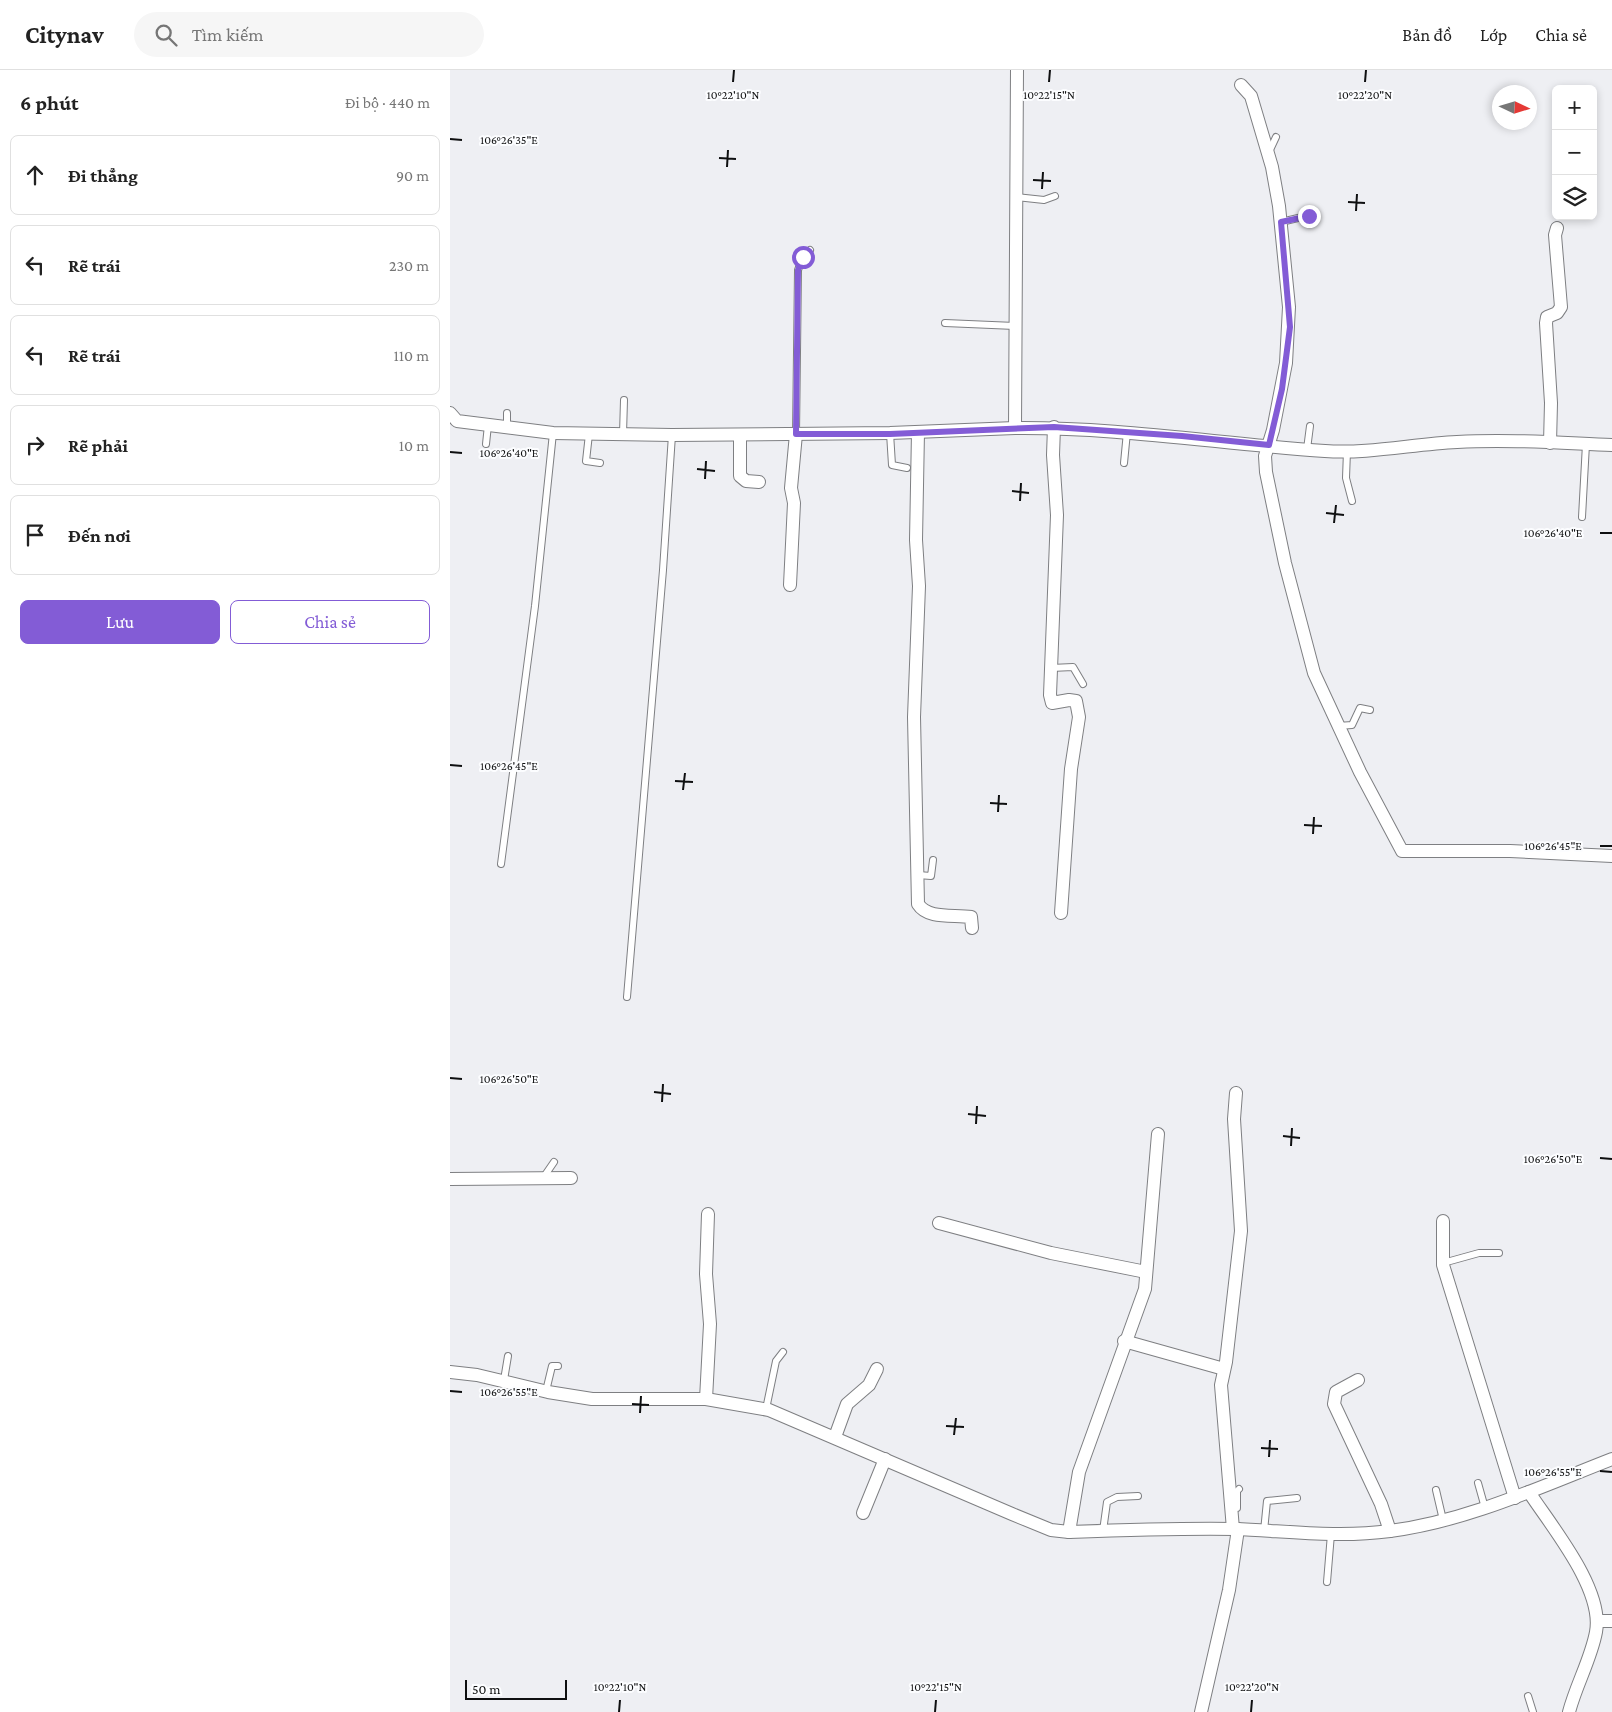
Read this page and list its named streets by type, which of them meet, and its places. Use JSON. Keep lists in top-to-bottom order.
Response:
{
  "scale_bar": "50 m",
  "north": "right",
  "page": {
    "header": "Citynav",
    "search": "Tìm kiếm",
    "nav": ["Bản đồ", "Lớp", "Chia sẻ"],
    "heading": ["6 phút", "Đi bộ · 440 m"],
    "map_buttons": ["+", "−"],
    "list": [
      ["Đi thẳng", "90 m"],
      ["Rẽ trái", "230 m"],
      ["Rẽ trái", "110 m"],
      ["Rẽ phải", "10 m"],
      "Đến nơi"
    ],
    "buttons": ["Lưu", "Chia sẻ"],
    "scale": "50 m"
  },
  "coordinates": [
    "10°22'10\"N",
    "10°22'15\"N",
    "10°22'20\"N",
    "106°26'35\"E",
    "106°26'40\"E",
    "106°26'45\"E",
    "106°26'50\"E",
    "106°26'55\"E"
  ]
}
